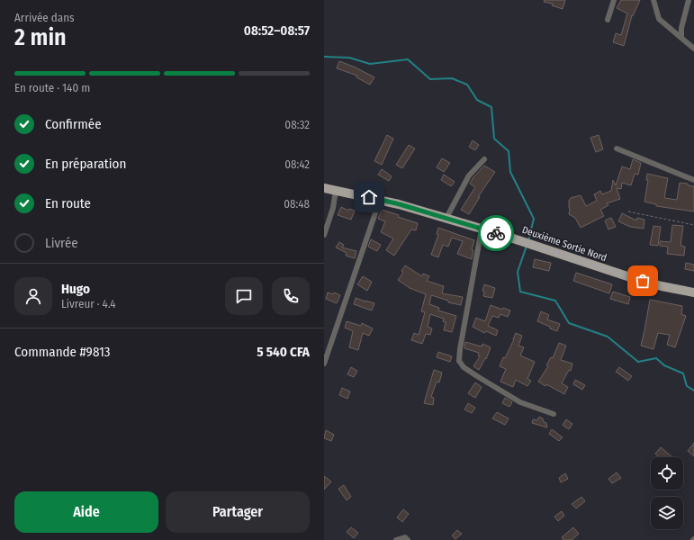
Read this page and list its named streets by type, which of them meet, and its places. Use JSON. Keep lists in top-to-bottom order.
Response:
{
  "streets": {
    "main road": ["Deuxième Sortie Nord"]
  },
  "page": {
    "heading": ["2 min", "Arrivée dans", "08:52–08:57"],
    "panel": [
      "Hugo",
      "Livreur · 4.4",
      "Commande #9813",
      "5 540 CFA"
    ],
    "bar": "En route · 140 m",
    "list": [
      ["Confirmée", "08:32"],
      ["En préparation", "08:42"],
      ["En route", "08:48"],
      "Livrée"
    ],
    "buttons": ["Aide", "Partager"]
  }
}
